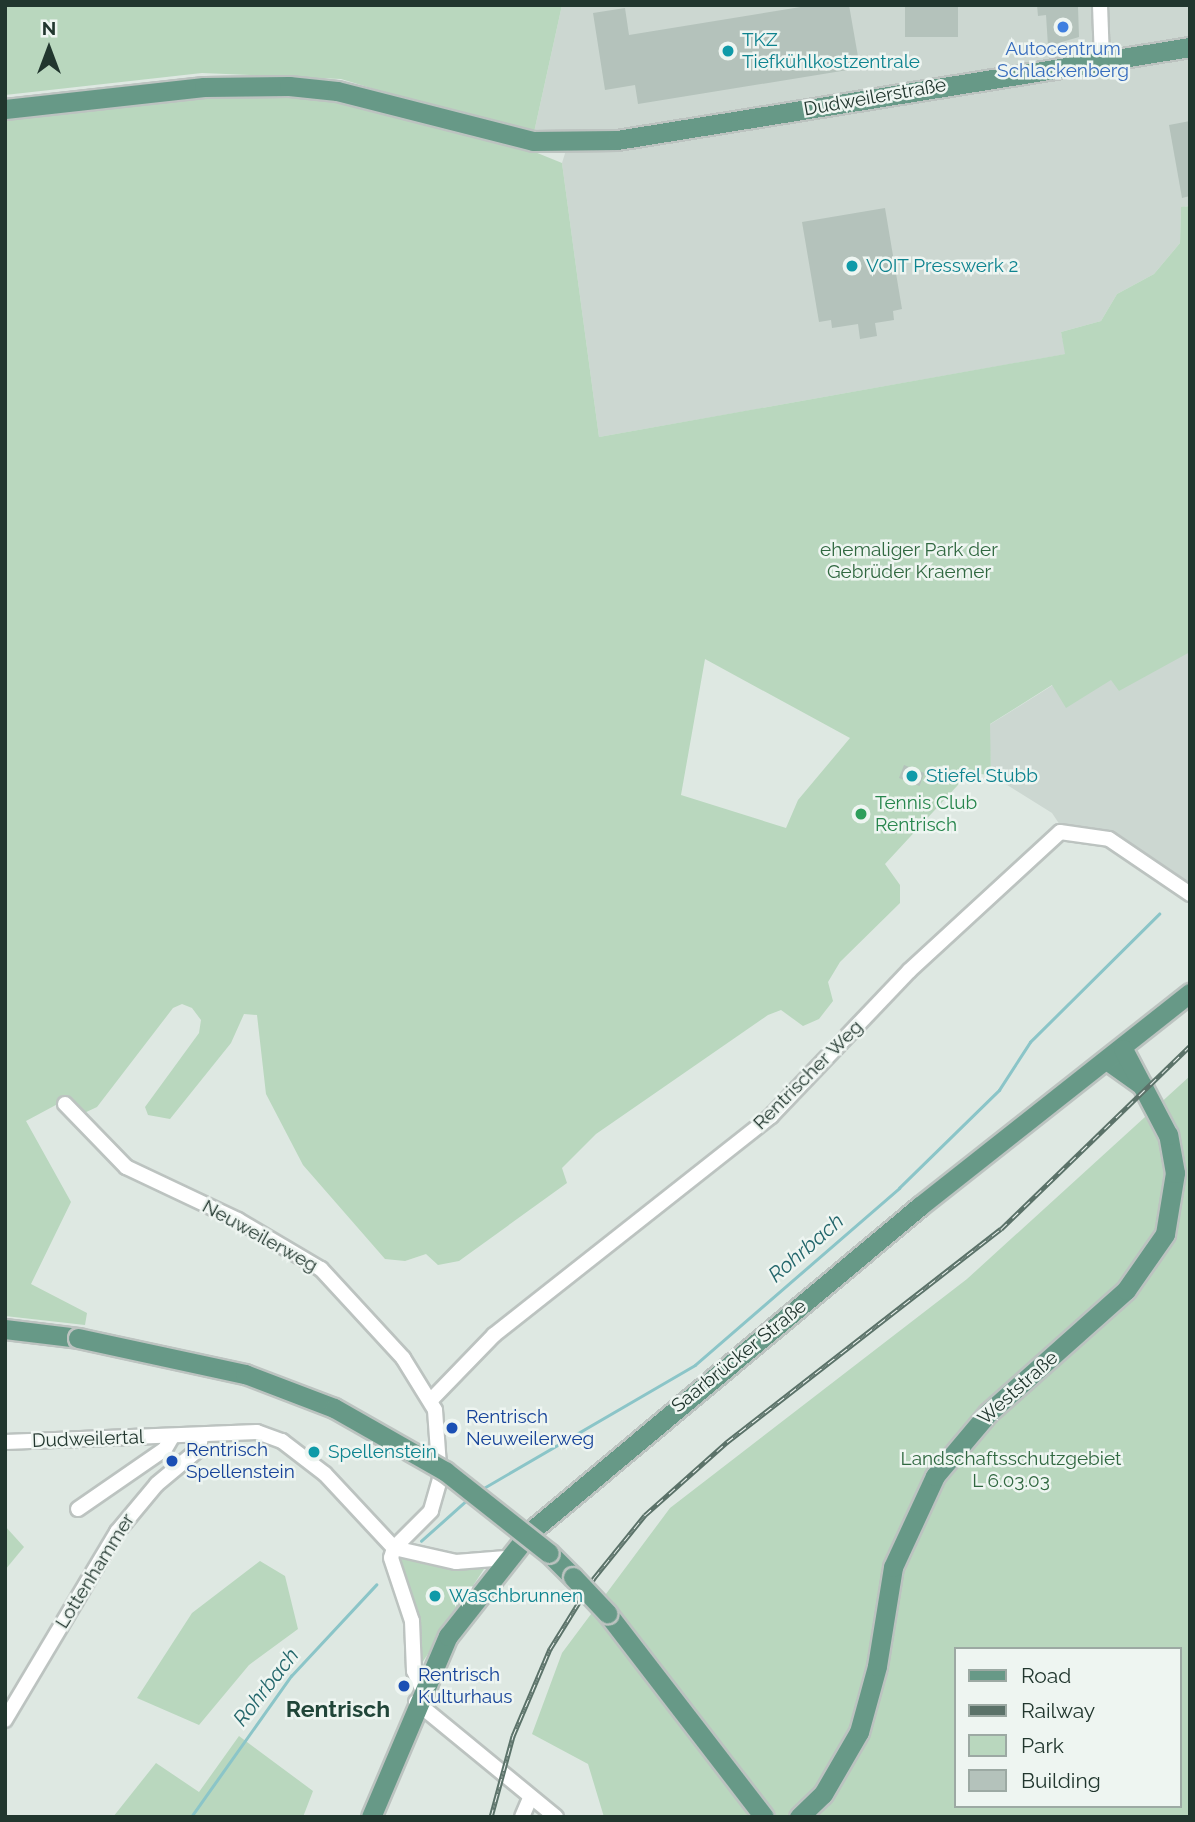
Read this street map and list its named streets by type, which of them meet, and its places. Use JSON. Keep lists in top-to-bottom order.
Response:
{
  "streets": {
    "main road": ["Dudweilerstraße", "Saarbrücker Straße", "Weststraße"],
    "street": [
      "Rentrischer Weg",
      "Neuweilerweg",
      "Dudweilertal",
      "Lottenhammer"
    ]
  },
  "crossings": [
    ["Rentrischer Weg", "Neuweilerweg"],
    ["Neuweilerweg", "Dudweilertal"],
    ["Saarbrücker Straße", "Weststraße"],
    ["Dudweilertal", "Lottenhammer"]
  ],
  "districts": ["Rentrisch"],
  "water": ["Rohrbach"],
  "parks": ["ehemaliger Park der Gebrüder Kraemer", "Landschaftsschutzgebiet L 6.03.03"],
  "places": [
    "Autocentrum Schlackenberg",
    "TKZ Tiefkühlkostzentrale",
    "VOIT Presswerk 2",
    "Stiefel Stubb",
    "Tennis Club Rentrisch",
    "Rentrisch Neuweilerweg",
    "Spellenstein",
    "Rentrisch Spellenstein",
    "Waschbrunnen",
    "Rentrisch Kulturhaus"
  ],
  "legend": [
    "Road",
    "Railway",
    "Park",
    "Building"
  ],
  "north": "top"
}
